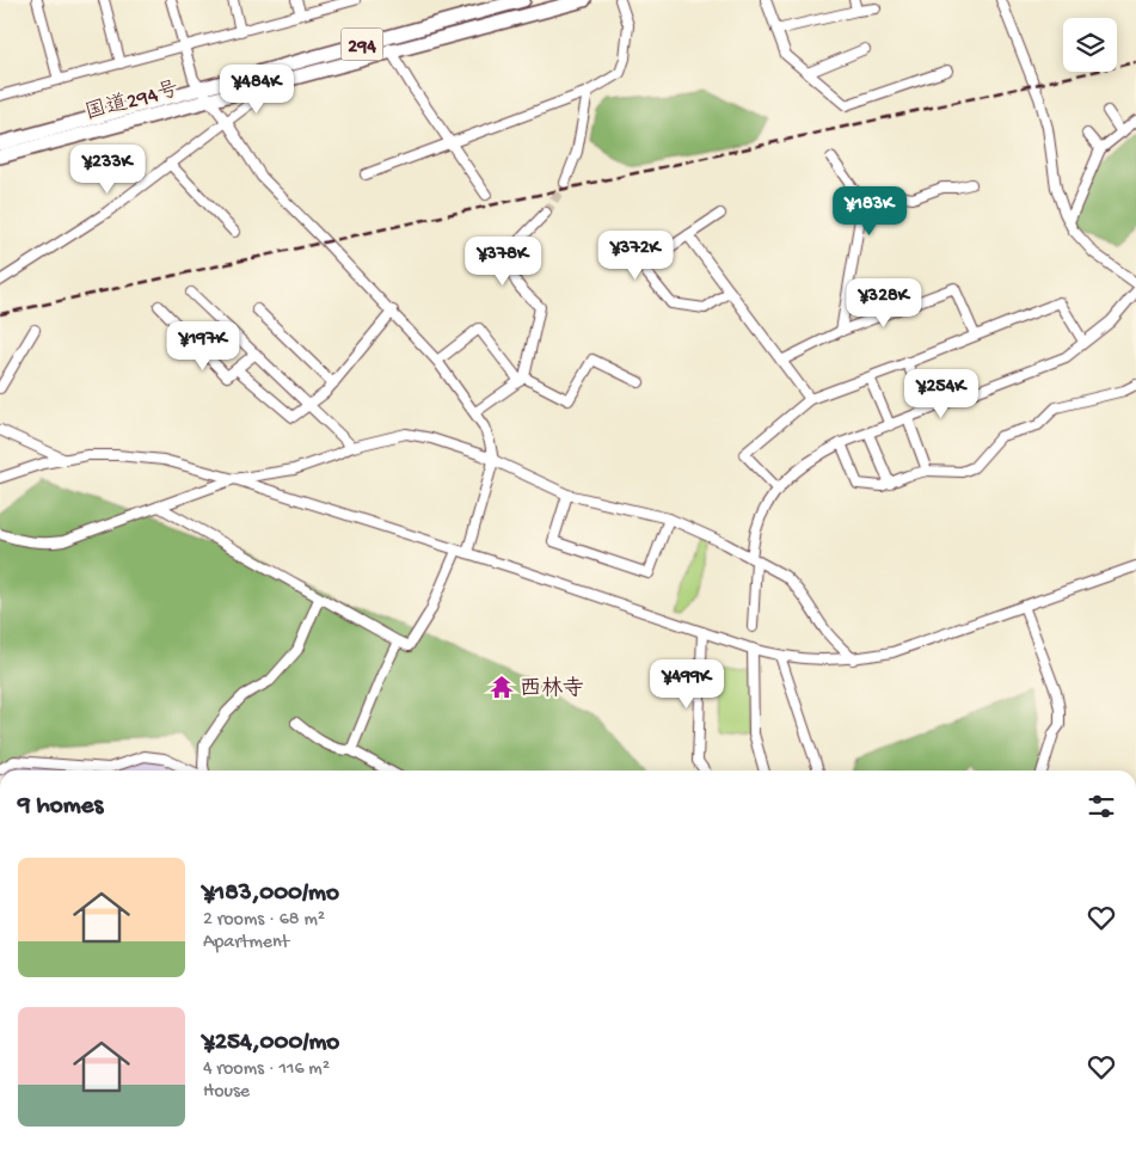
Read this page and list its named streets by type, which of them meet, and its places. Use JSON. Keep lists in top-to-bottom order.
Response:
{
  "streets": {
    "highway": ["294", "国道294号"]
  },
  "places": {
    "temple": ["西林寺"]
  },
  "page": {
    "price": [
      "¥484K",
      "¥233K",
      "¥183K",
      "¥372K",
      "¥378K",
      "¥328K",
      "¥197K",
      "¥254K",
      "¥499K"
    ],
    "heading": "9 homes",
    "list": [
      {
        "name": "¥183,000/mo",
        "note": "2 rooms · 68 m² · Apartment"
      },
      {
        "name": "¥254,000/mo",
        "note": "4 rooms · 116 m² · House"
      }
    ]
  }
}
